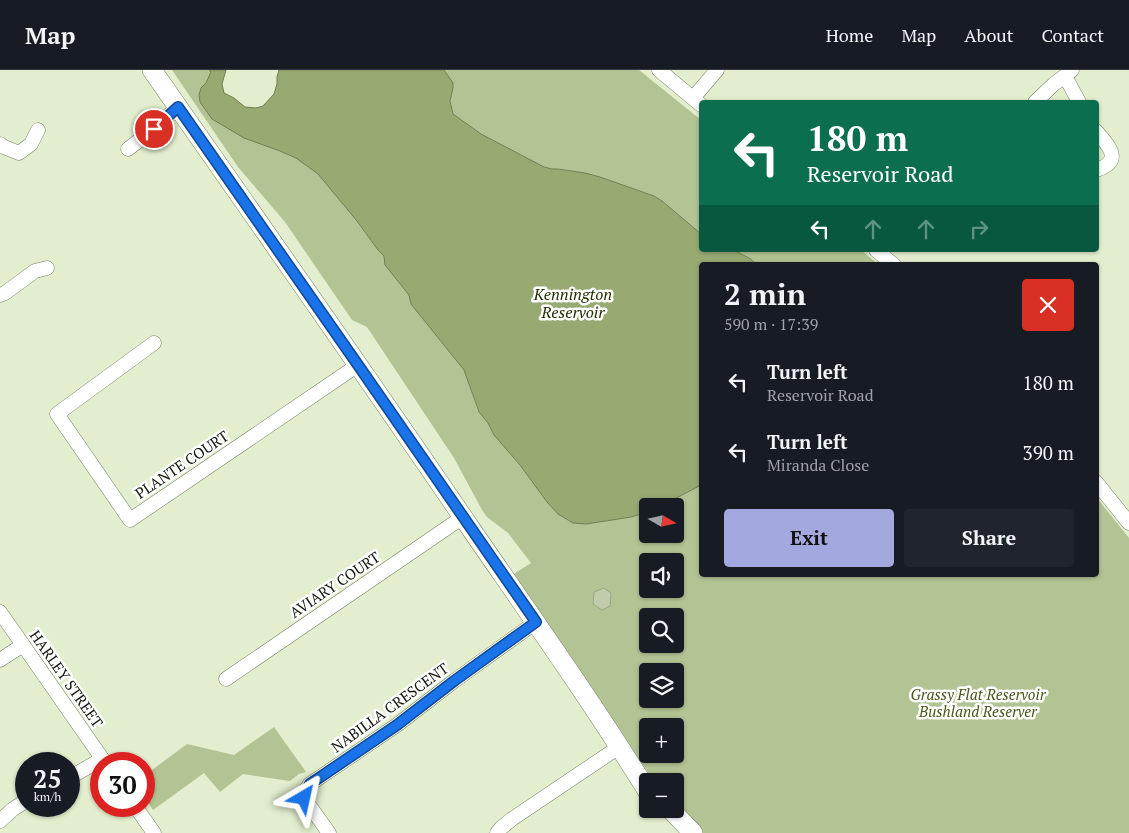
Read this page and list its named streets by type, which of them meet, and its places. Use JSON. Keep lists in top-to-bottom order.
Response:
{
  "streets": {
    "street": [
      "PLANTE COURT",
      "AVIARY COURT",
      "HARLEY STREET",
      "NABILLA CRESCENT"
    ]
  },
  "water": ["Kennington Reservoir"],
  "parks": ["Grassy Flat Reservoir Bushland Reserver"],
  "north": "right",
  "page": {
    "header": "Map",
    "nav": [
      "Home",
      "Map",
      "About",
      "Contact"
    ],
    "turn": ["180 m", "Reservoir Road"],
    "heading": ["2 min", "590 m · 17:39"],
    "list": [
      {
        "name": "Turn left",
        "note": "Reservoir Road",
        "value": "180 m"
      },
      {
        "name": "Turn left",
        "note": "Miranda Close",
        "value": "390 m"
      }
    ],
    "map_buttons": ["+", "−"],
    "buttons": ["Exit", "Share"],
    "speed": "25 km/h",
    "limit": "30"
  }
}
